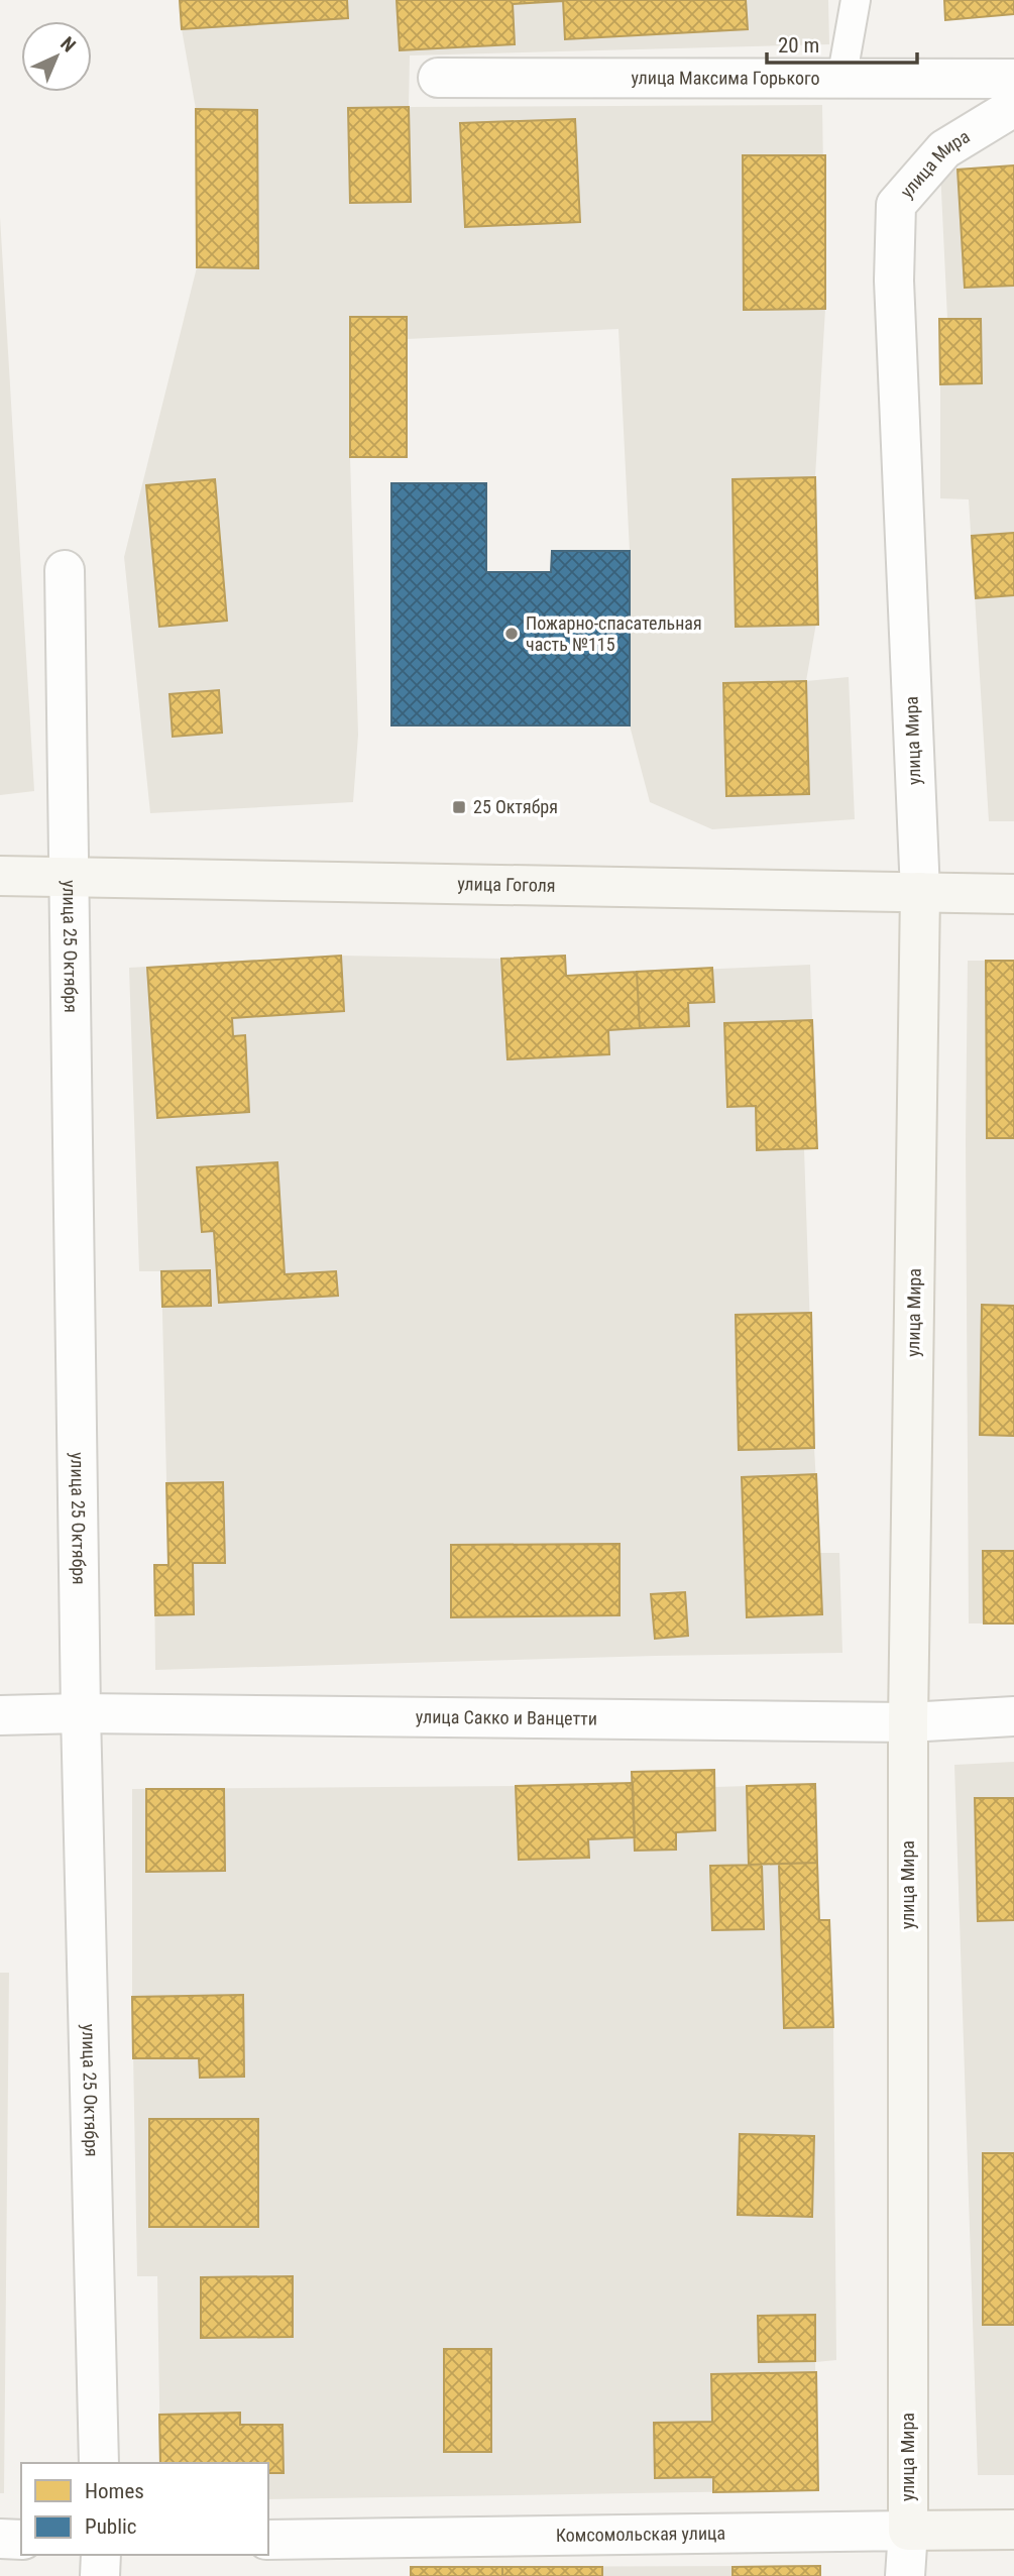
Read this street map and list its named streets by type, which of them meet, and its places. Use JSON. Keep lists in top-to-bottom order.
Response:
{
  "streets": {
    "main road": ["улица Мира", "улица Гоголя", "Комсомольская улица"],
    "street": ["улица Максима Горького", "улица 25 Октября", "улица Сакко и Ванцетти"]
  },
  "crossings": [
    ["улица Мира", "улица Гоголя"],
    ["улица Мира", "улица Сакко и Ванцетти"],
    ["улица Мира", "Комсомольская улица"],
    ["улица Гоголя", "улица 25 Октября"],
    ["улица 25 Октября", "улица Сакко и Ванцетти"]
  ],
  "places": {
    "other": ["Пожарно-спасательная часть №115"],
    "transit": ["25 Октября"]
  },
  "legend": ["Homes", "Public"],
  "scale_bar": "20 m",
  "north": "top right"
}
